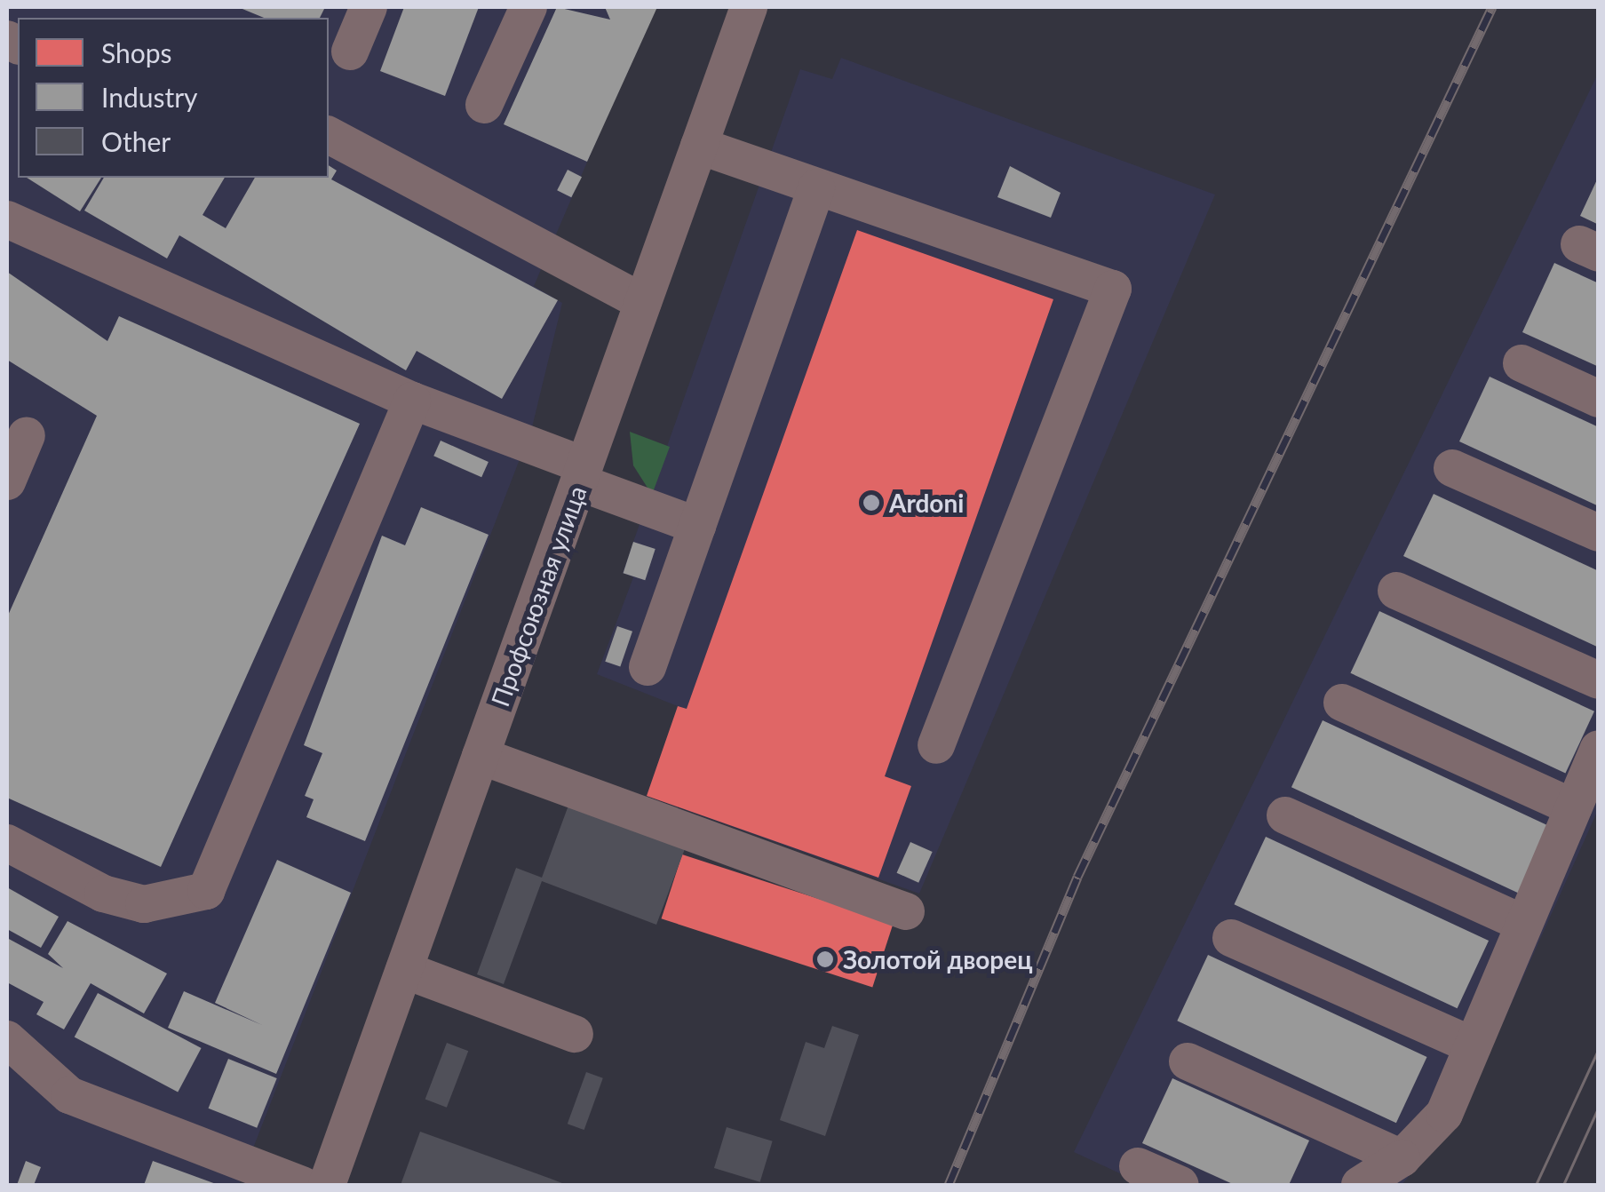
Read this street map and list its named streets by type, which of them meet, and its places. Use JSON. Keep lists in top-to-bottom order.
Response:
{
  "streets": {
    "street": ["Профсоюзная улица"]
  },
  "places": ["Ardoni", "Золотой дворец"],
  "legend": ["Shops", "Industry", "Other"]
}
